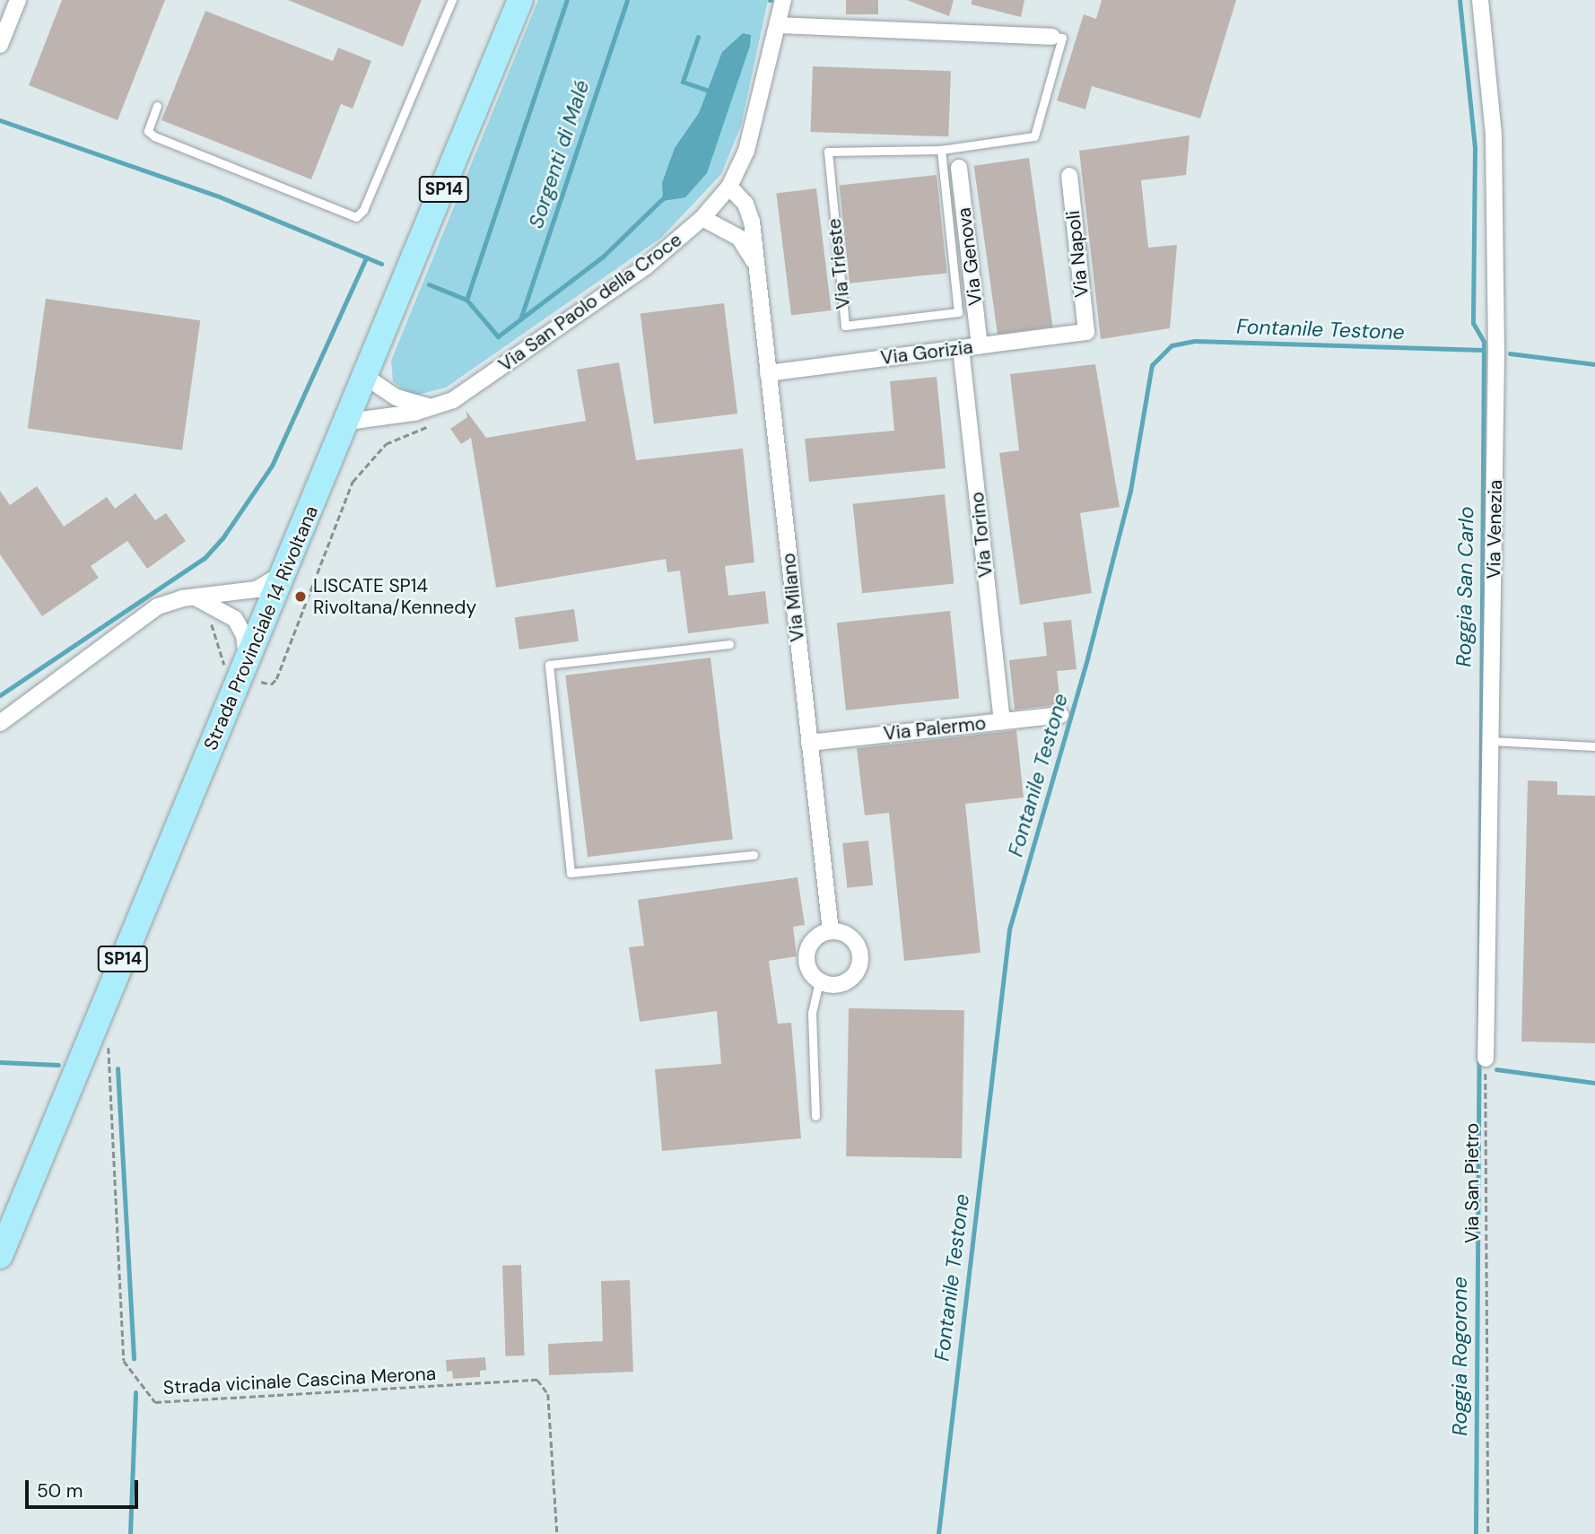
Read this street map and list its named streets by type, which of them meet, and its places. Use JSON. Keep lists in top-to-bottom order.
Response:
{
  "streets": {
    "main road": ["SP14", "Strada Provinciale 14 Rivoltana"],
    "street": [
      "Via Napoli",
      "Via Genova",
      "Via Trieste",
      "Via San Paolo della Croce",
      "Via Gorizia",
      "Via Venezia",
      "Via Torino",
      "Via Milano",
      "Via Palermo"
    ],
    "path": ["Via San Pietro", "Strada vicinale Cascina Merona"]
  },
  "crossings": [
    ["Via Napoli", "Via Gorizia"],
    ["Via Genova", "Via Gorizia"],
    ["Via Trieste", "Via San Paolo della Croce"],
    ["Via San Paolo della Croce", "Via Milano"],
    ["Via San Paolo della Croce", "Strada Provinciale 14 Rivoltana"],
    ["Via Gorizia", "Via Torino"],
    ["Via Gorizia", "Via Milano"],
    ["Via Venezia", "Via San Pietro"],
    ["Via Torino", "Via Palermo"],
    ["Via Milano", "Via Palermo"]
  ],
  "water": [
    "Sorgenti di Malé",
    "Fontanile Testone",
    "Roggia San Carlo",
    "Roggia Rogorone"
  ],
  "places": ["LISCATE SP14 Rivoltana/Kennedy"],
  "scale_bar": "50 m"
}
